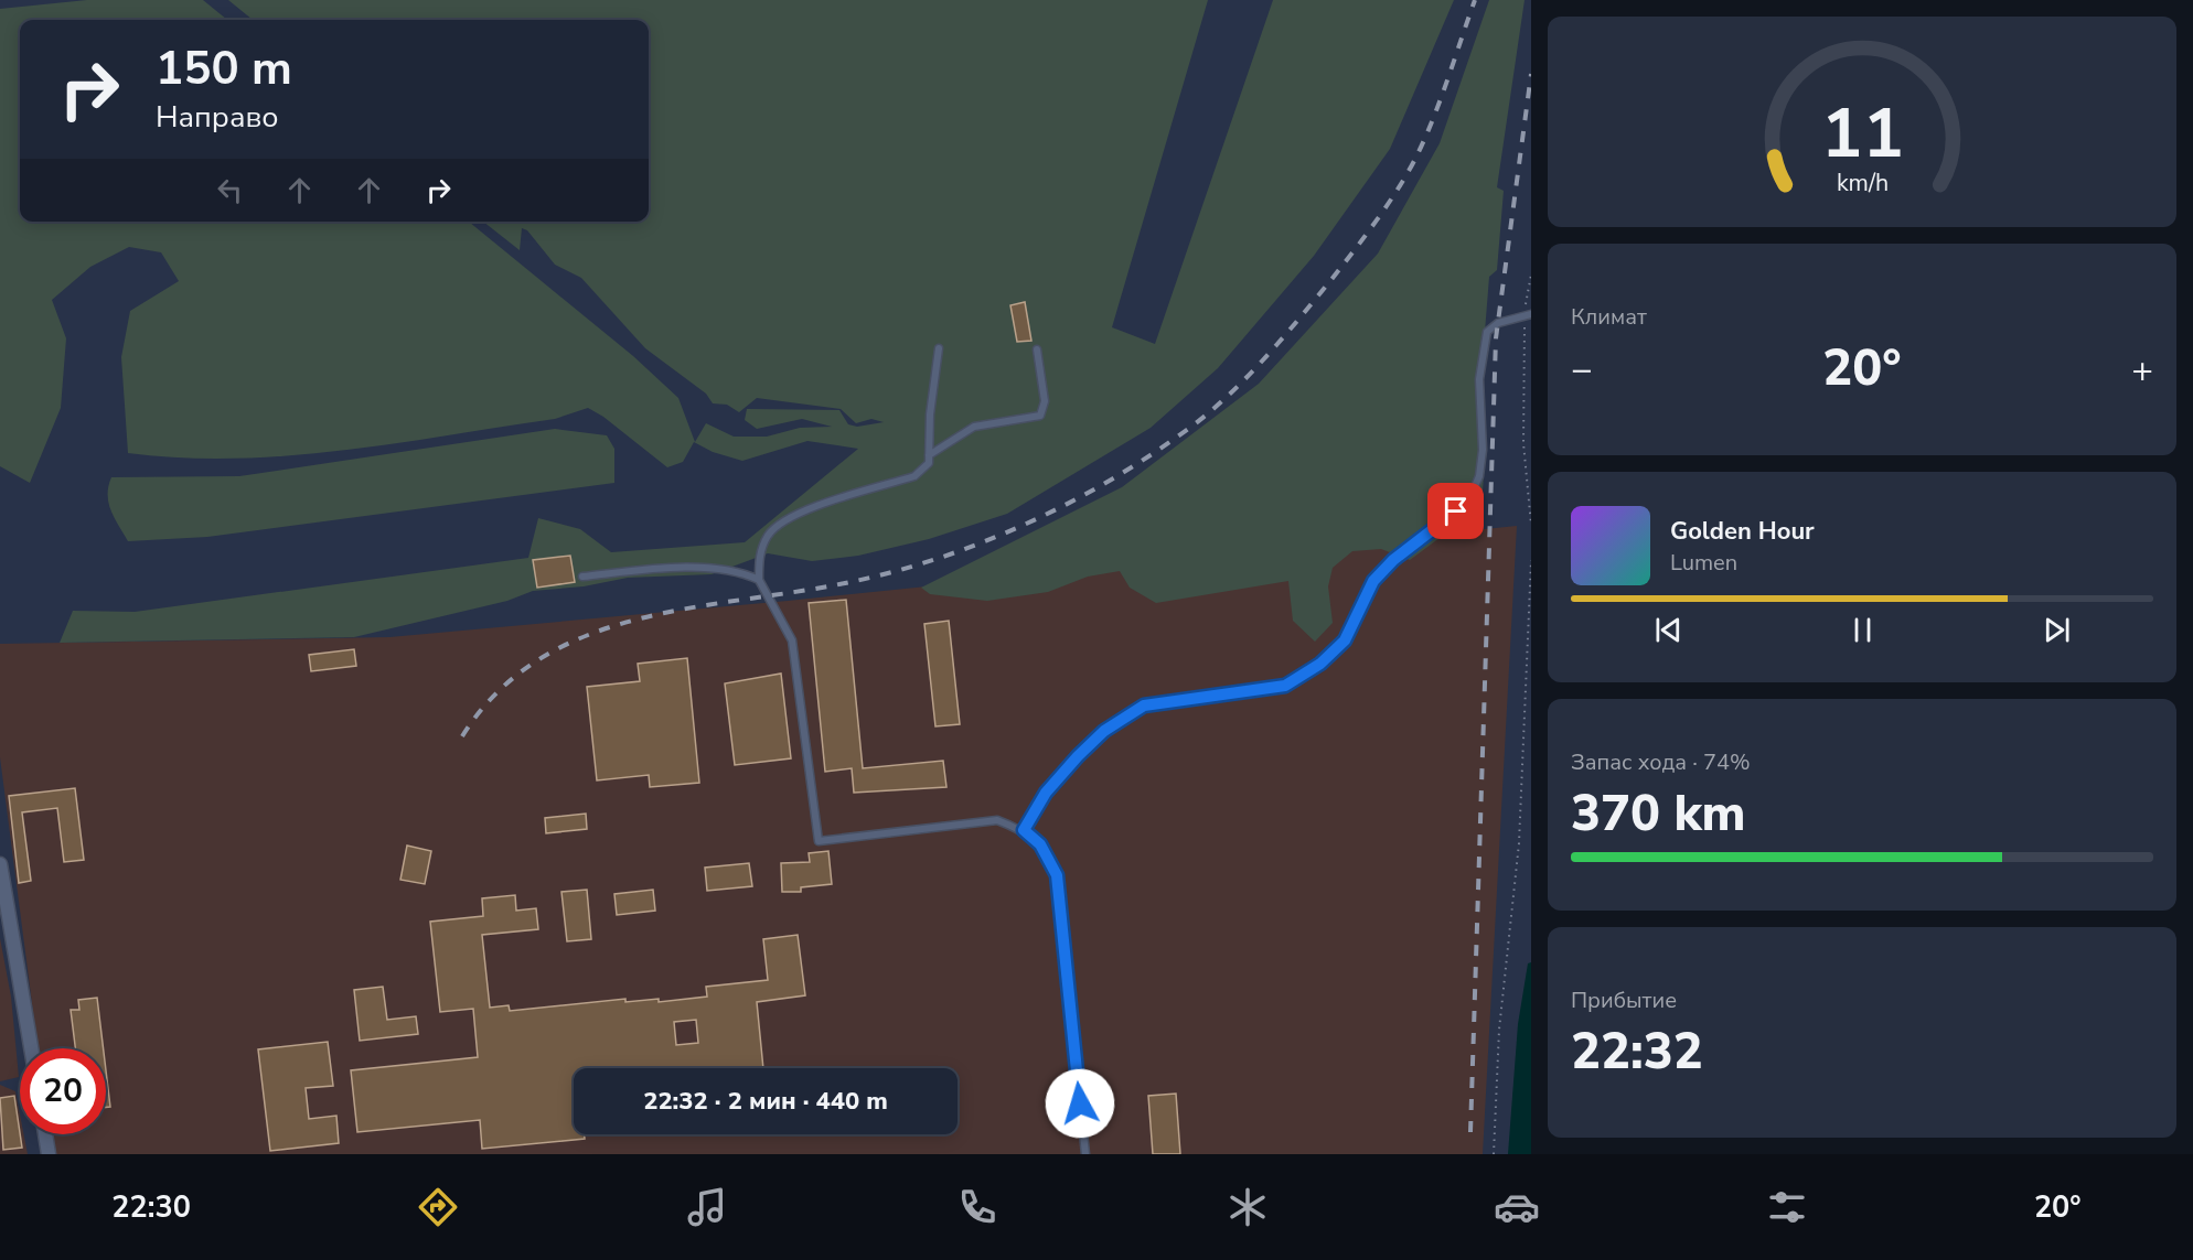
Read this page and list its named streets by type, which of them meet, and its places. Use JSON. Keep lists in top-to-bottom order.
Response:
{
  "page": {
    "turn": ["150 m", "Направо"],
    "tile": [
      "Климат",
      ["Запас хода · 74%", "370 km"],
      ["Прибытие", "22:32"]
    ],
    "heat": ["−", "20°", "+"],
    "song": ["Golden Hour", "Lumen"],
    "limit": "20",
    "trip": "22:32 · 2 мин · 440 m",
    "tabs": ["22:30", "20°"],
    "gauge": ["11", "km/h"]
  }
}
